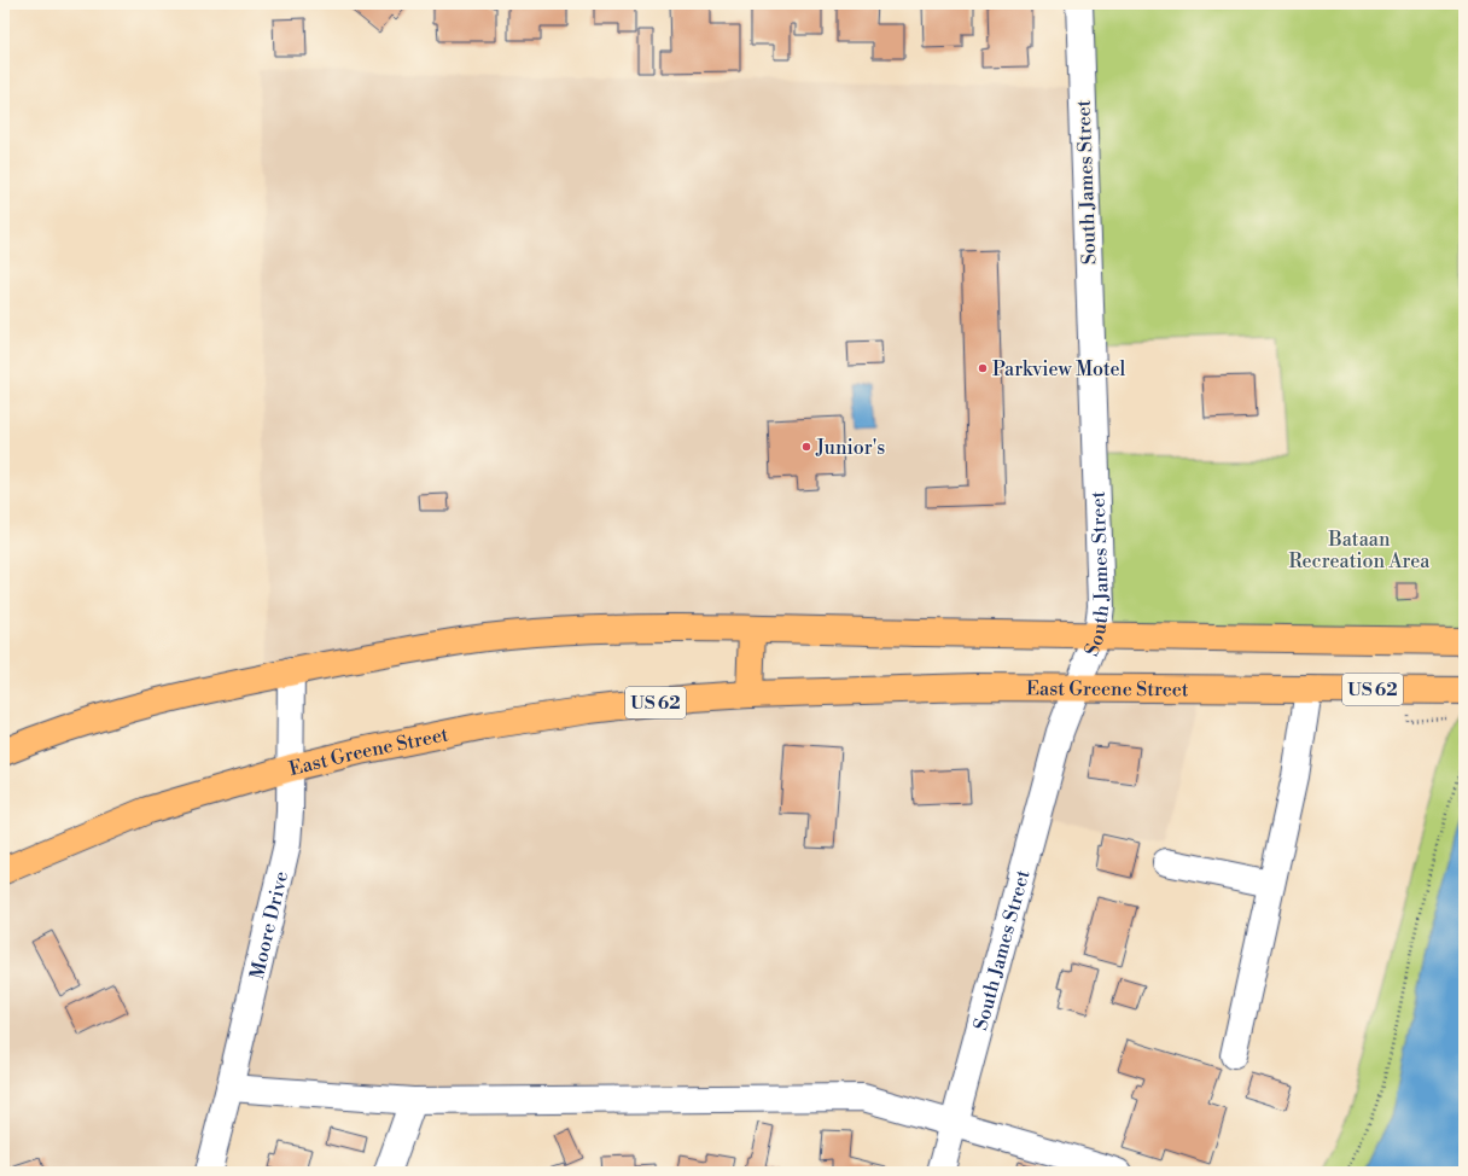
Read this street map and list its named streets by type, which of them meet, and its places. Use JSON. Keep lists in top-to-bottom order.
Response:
{
  "streets": {
    "highway": ["East Greene Street", "US 62"],
    "street": ["South James Street", "Moore Drive"]
  },
  "crossings": [
    ["South James Street", "East Greene Street"],
    ["East Greene Street", "Moore Drive"]
  ],
  "parks": ["Bataan Recreation Area"],
  "places": ["Parkview Motel", "Junior's"]
}
